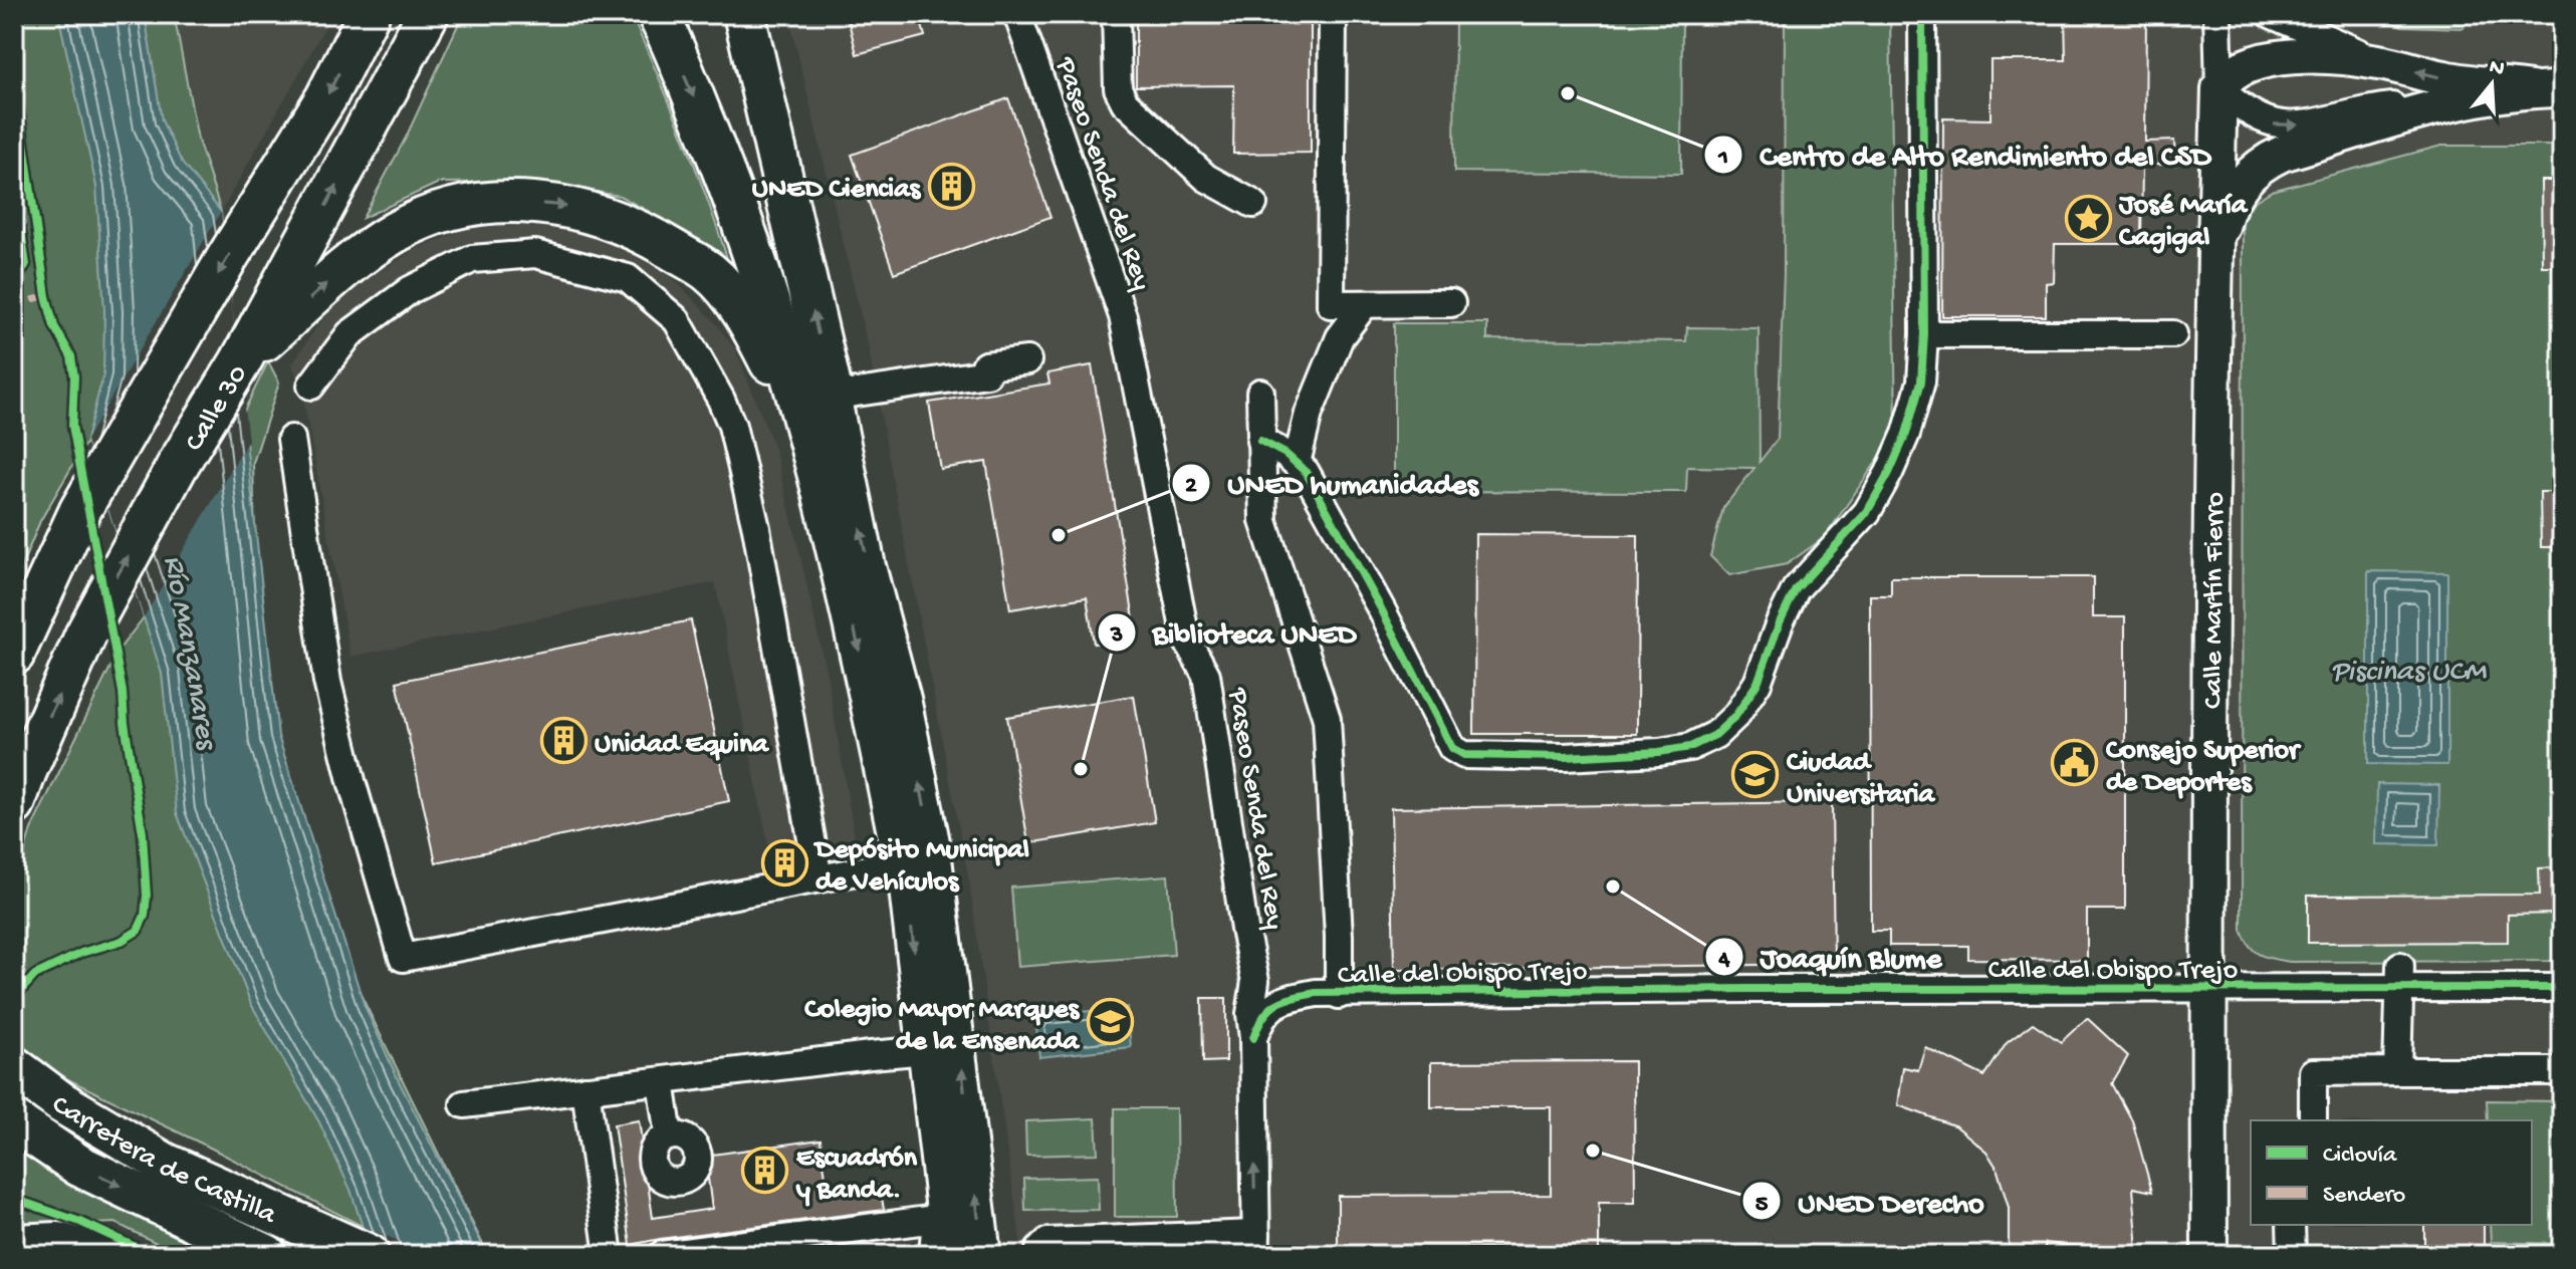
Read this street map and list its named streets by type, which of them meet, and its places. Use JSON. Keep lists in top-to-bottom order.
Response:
{
  "streets": {
    "highway": ["Calle 30", "Carretera de Castilla"],
    "main road": ["Calle Martín Fierro"],
    "street": ["Paseo Senda del Rey", "Calle del Obispo Trejo"]
  },
  "crossings": [
    ["Paseo Senda del Rey", "Calle del Obispo Trejo"],
    ["Calle Martín Fierro", "Calle del Obispo Trejo"]
  ],
  "water": ["Río Manzanares", "Piscinas UCM"],
  "places": {
    "other": [
      "Centro de Alto Rendimiento del CSD",
      "UNED humanidades",
      "Biblioteca UNED",
      "Joaquín Blume",
      "UNED Derecho"
    ],
    "building": [
      "UNED Ciencias",
      "Unidad Equina",
      "Depósito Municipal de Vehículos",
      "Escuadrón y Banda."
    ],
    "place": ["José María Cagigal"],
    "public building": ["Consejo Superior de Deportes"],
    "school or university": ["Ciudad Universitaria", "Colegio Mayor Marques de la Ensenada"]
  },
  "legend": ["Ciclovía", "Sendero"],
  "north": "top"
}
